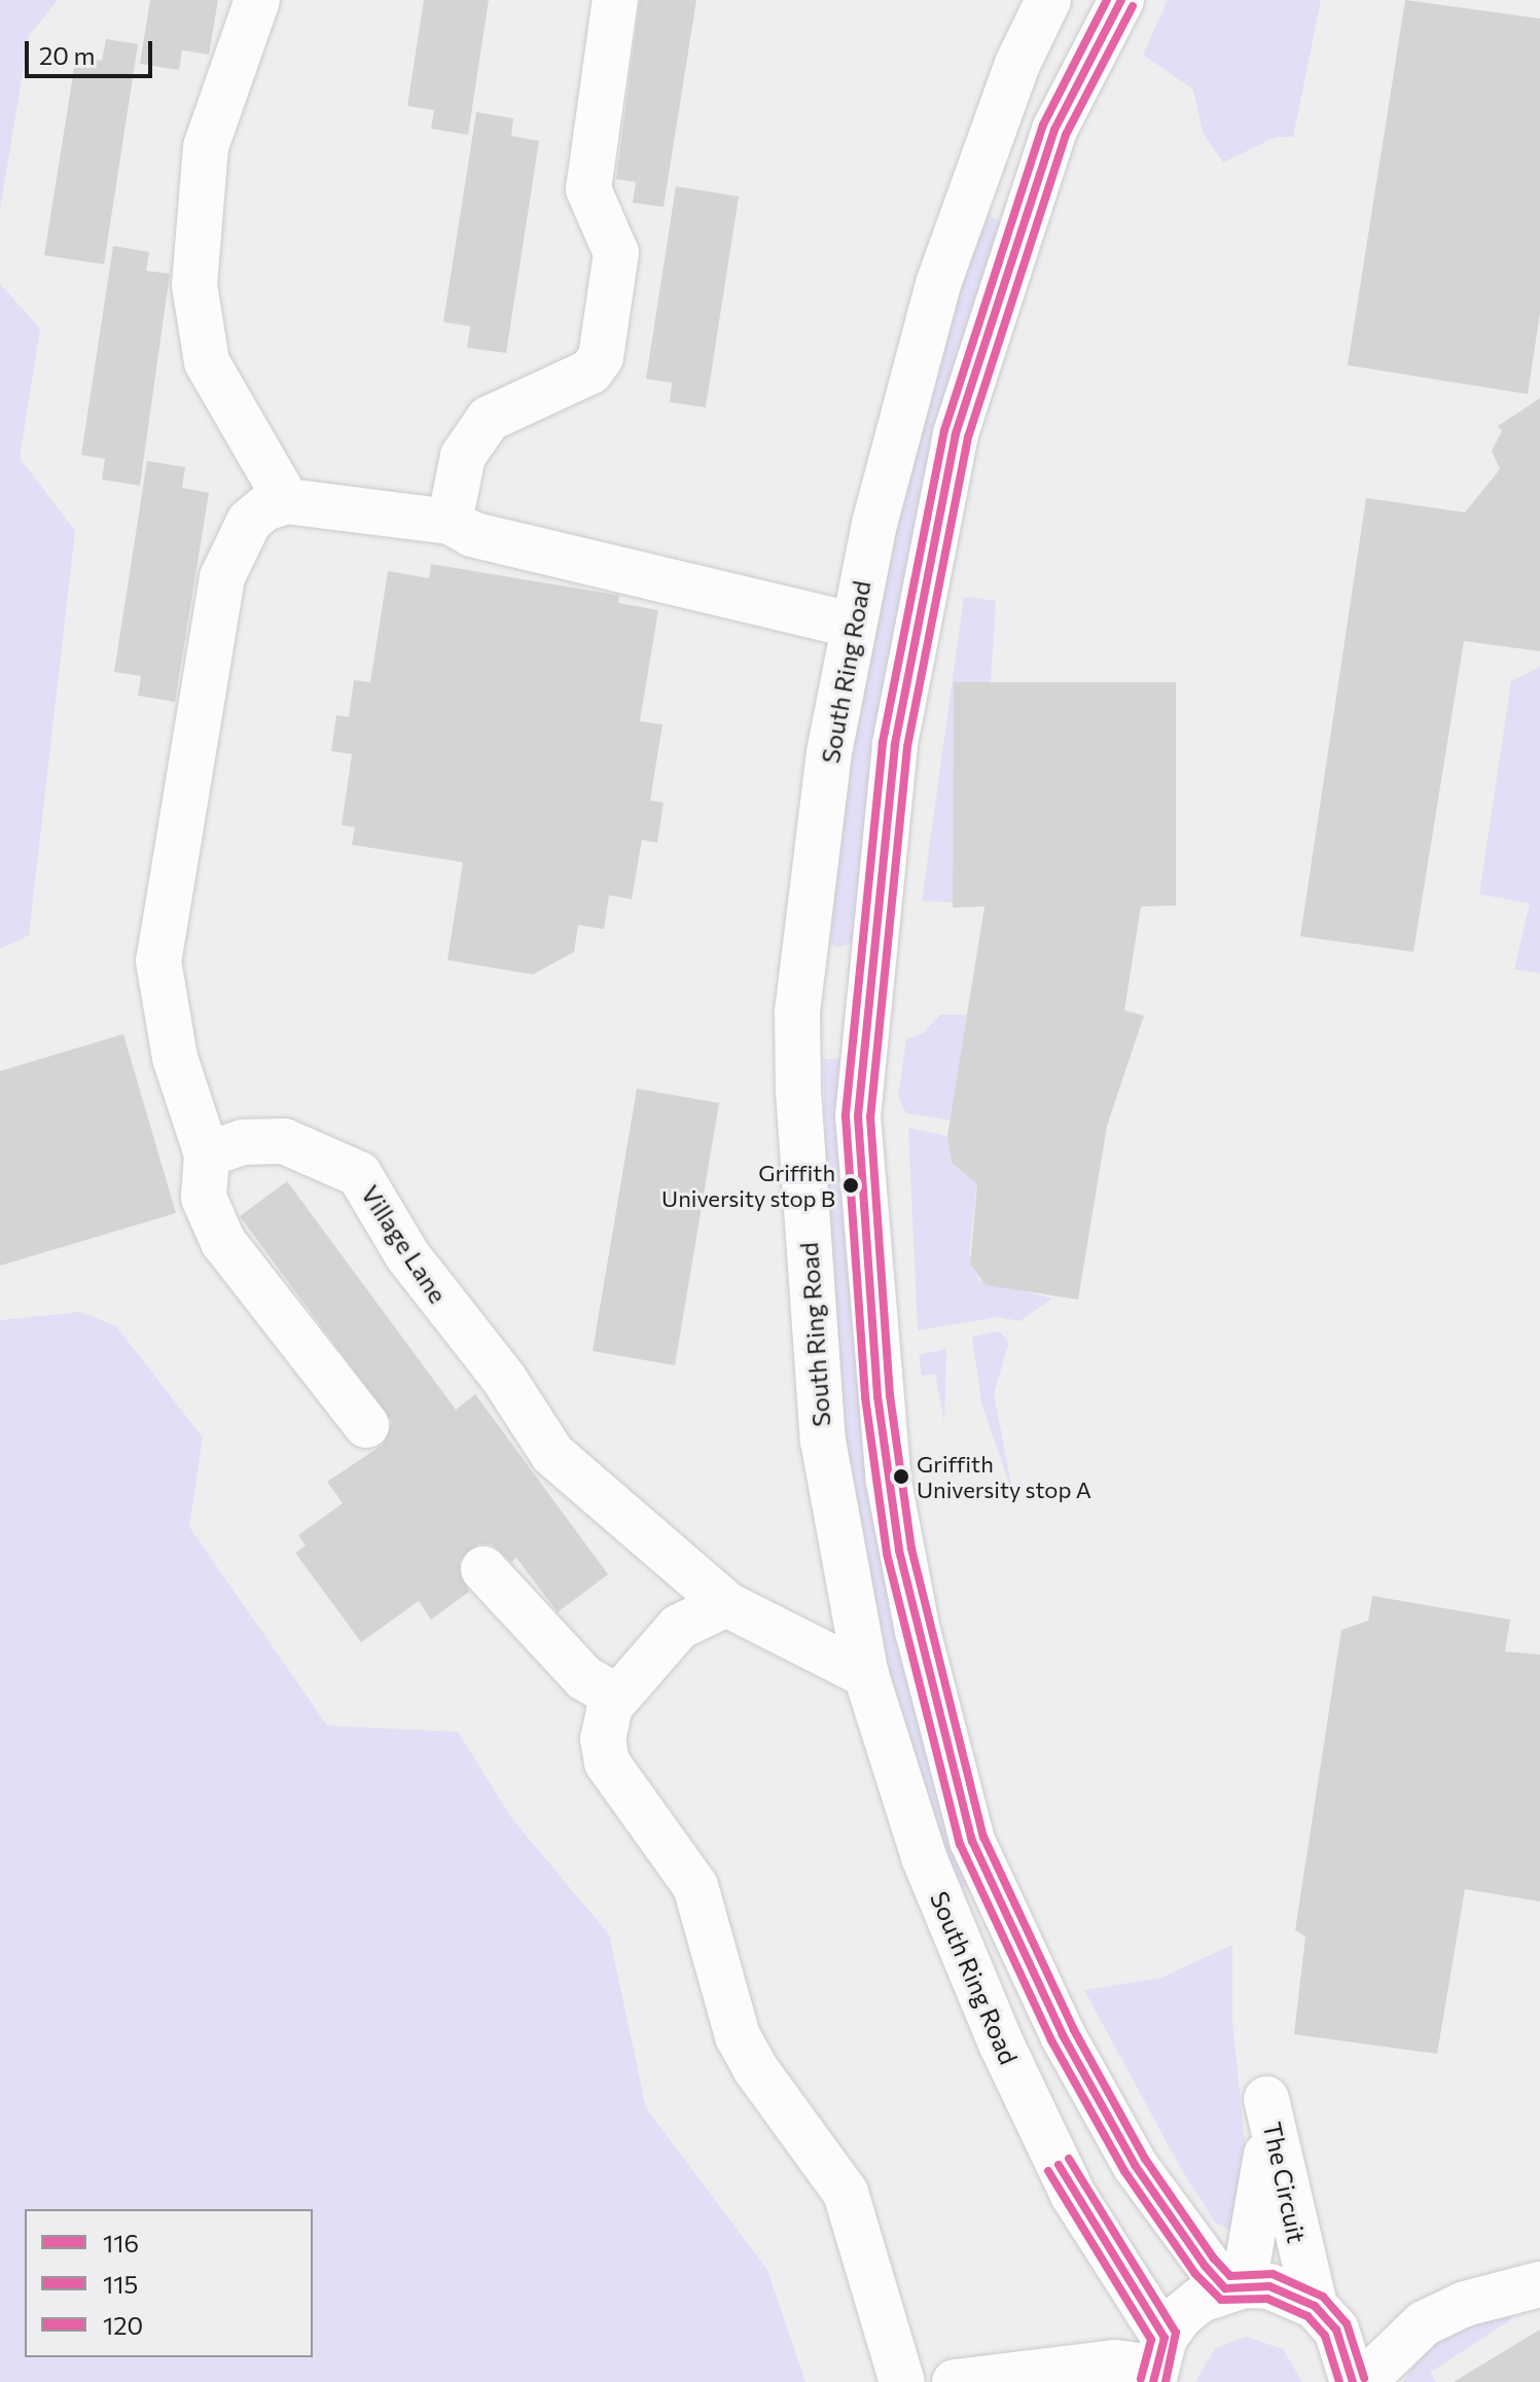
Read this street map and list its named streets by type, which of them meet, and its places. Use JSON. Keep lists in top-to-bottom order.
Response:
{
  "streets": {
    "street": ["South Ring Road", "Village Lane", "The Circuit"]
  },
  "crossings": [
    ["South Ring Road", "Village Lane"]
  ],
  "places": ["Griffith University stop B", "Griffith University stop A"],
  "lines": ["transit line 116", "transit line 115", "transit line 120"],
  "legend": ["116", "115", "120"],
  "scale_bar": "20 m"
}
